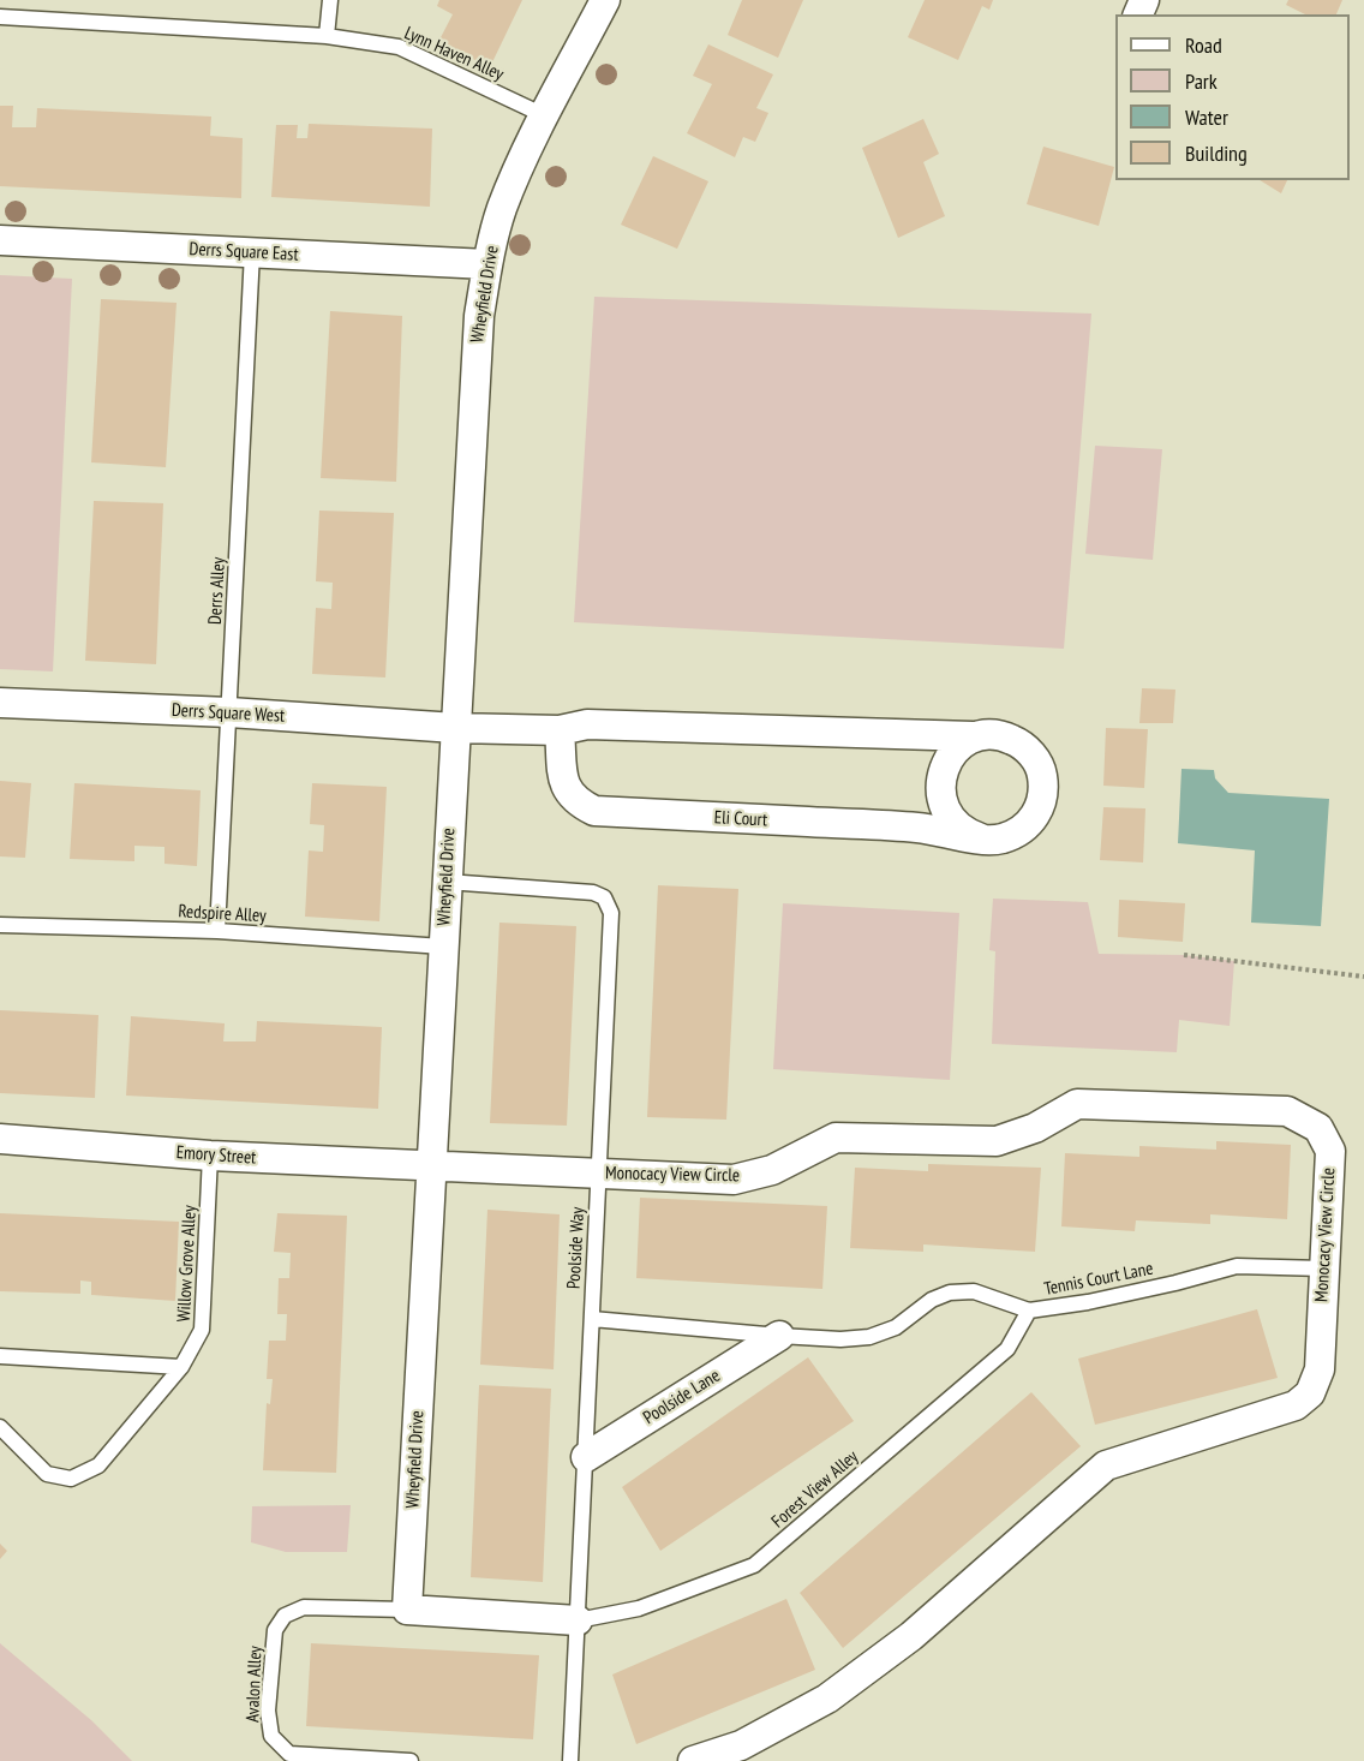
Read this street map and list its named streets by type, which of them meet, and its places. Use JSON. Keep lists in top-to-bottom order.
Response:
{
  "streets": {
    "street": [
      "Derrs Square East",
      "Wheyfield Drive",
      "Derrs Square West",
      "Eli Court",
      "Emory Street",
      "Monocacy View Circle",
      "Poolside Lane"
    ],
    "lane": [
      "Lynn Haven Alley",
      "Derrs Alley",
      "Redspire Alley",
      "Poolside Way",
      "Willow Grove Alley",
      "Tennis Court Lane",
      "Forest View Alley",
      "Avalon Alley"
    ]
  },
  "crossings": [
    ["Lynn Haven Alley", "Wheyfield Drive"],
    ["Derrs Square East", "Wheyfield Drive"],
    ["Derrs Square East", "Derrs Alley"],
    ["Wheyfield Drive", "Derrs Square West"],
    ["Wheyfield Drive", "Eli Court"],
    ["Wheyfield Drive", "Redspire Alley"],
    ["Wheyfield Drive", "Emory Street"],
    ["Wheyfield Drive", "Monocacy View Circle"],
    ["Wheyfield Drive", "Poolside Way"],
    ["Wheyfield Drive", "Avalon Alley"],
    ["Derrs Alley", "Derrs Square West"],
    ["Derrs Alley", "Redspire Alley"],
    ["Derrs Square West", "Eli Court"],
    ["Emory Street", "Monocacy View Circle"],
    ["Emory Street", "Willow Grove Alley"],
    ["Monocacy View Circle", "Poolside Way"],
    ["Monocacy View Circle", "Tennis Court Lane"],
    ["Poolside Way", "Tennis Court Lane"],
    ["Poolside Way", "Poolside Lane"],
    ["Poolside Way", "Forest View Alley"],
    ["Tennis Court Lane", "Poolside Lane"],
    ["Tennis Court Lane", "Forest View Alley"]
  ],
  "legend": [
    "Road",
    "Park",
    "Water",
    "Building"
  ]
}
